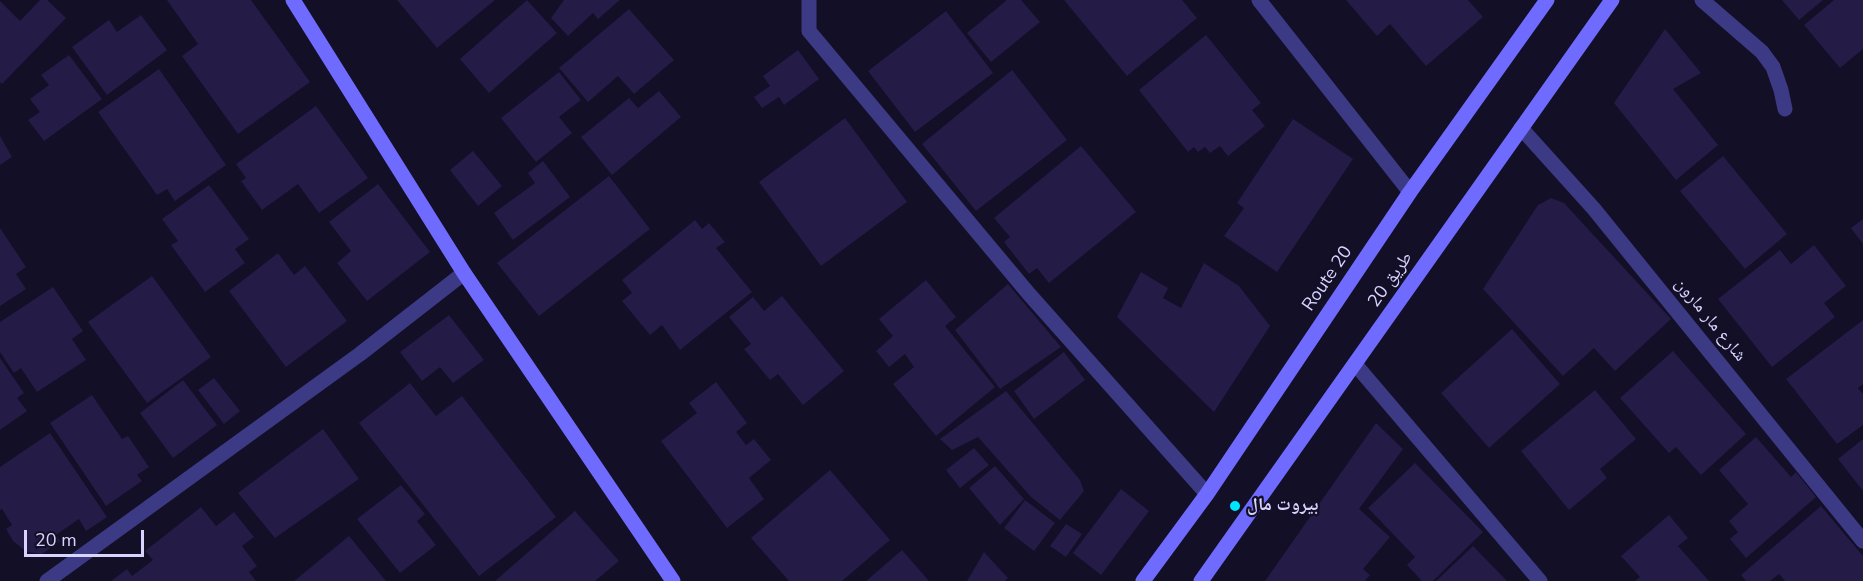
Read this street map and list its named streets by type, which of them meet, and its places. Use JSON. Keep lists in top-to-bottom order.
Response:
{
  "streets": {
    "main road": ["Route 20", "طريق 20"],
    "street": ["شارع مار مارون"]
  },
  "crossings": [
    ["طريق 20", "شارع مار مارون"]
  ],
  "places": ["بیروت مال"],
  "scale_bar": "20 m"
}
